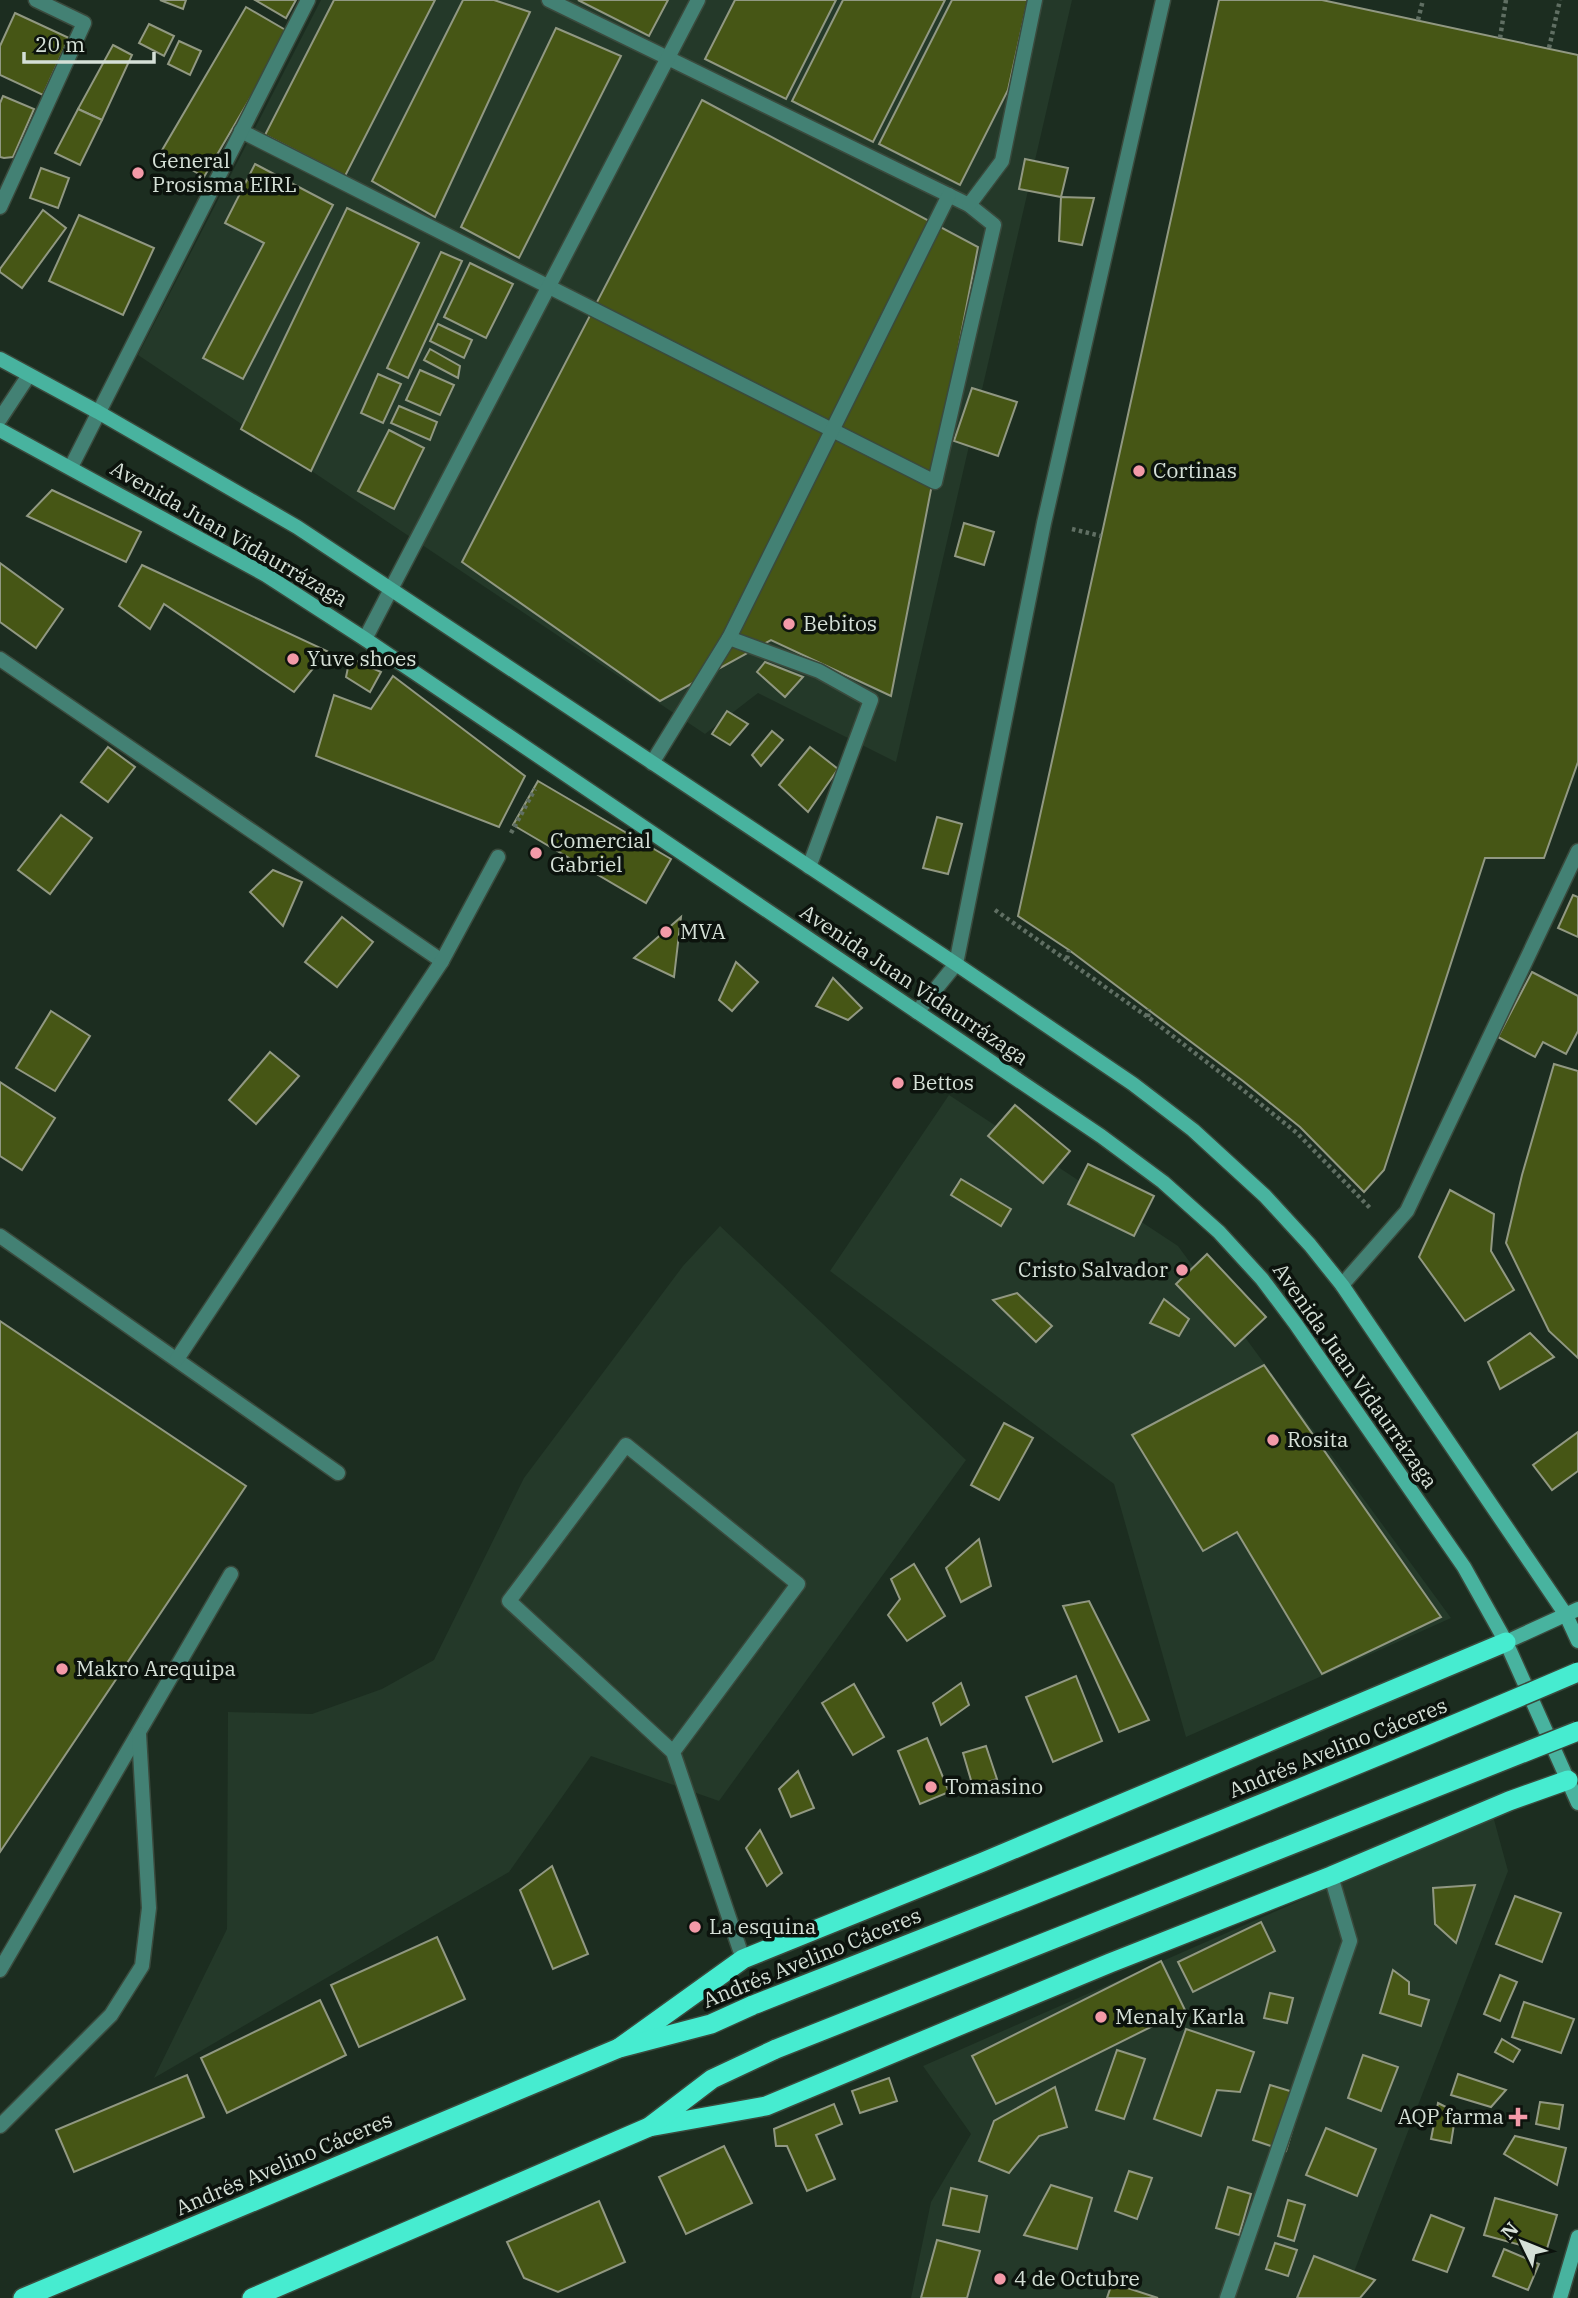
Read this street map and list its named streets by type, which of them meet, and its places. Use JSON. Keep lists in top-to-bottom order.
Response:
{
  "streets": {
    "highway": ["Andrés Avelino Cáceres"],
    "main road": ["Avenida Juan Vidaurrázaga"]
  },
  "places": {
    "other": [
      "General Prosisma EIRL",
      "Cortinas",
      "Bebitos",
      "Yuve shoes",
      "Comercial Gabriel",
      "MVA",
      "Bettos",
      "Cristo Salvador",
      "Rosita",
      "Makro Arequipa",
      "Tomasino",
      "La esquina",
      "Menaly Karla",
      "4 de Octubre"
    ],
    "health": ["AQP farma"]
  },
  "scale_bar": "20 m",
  "north": "top left"
}
